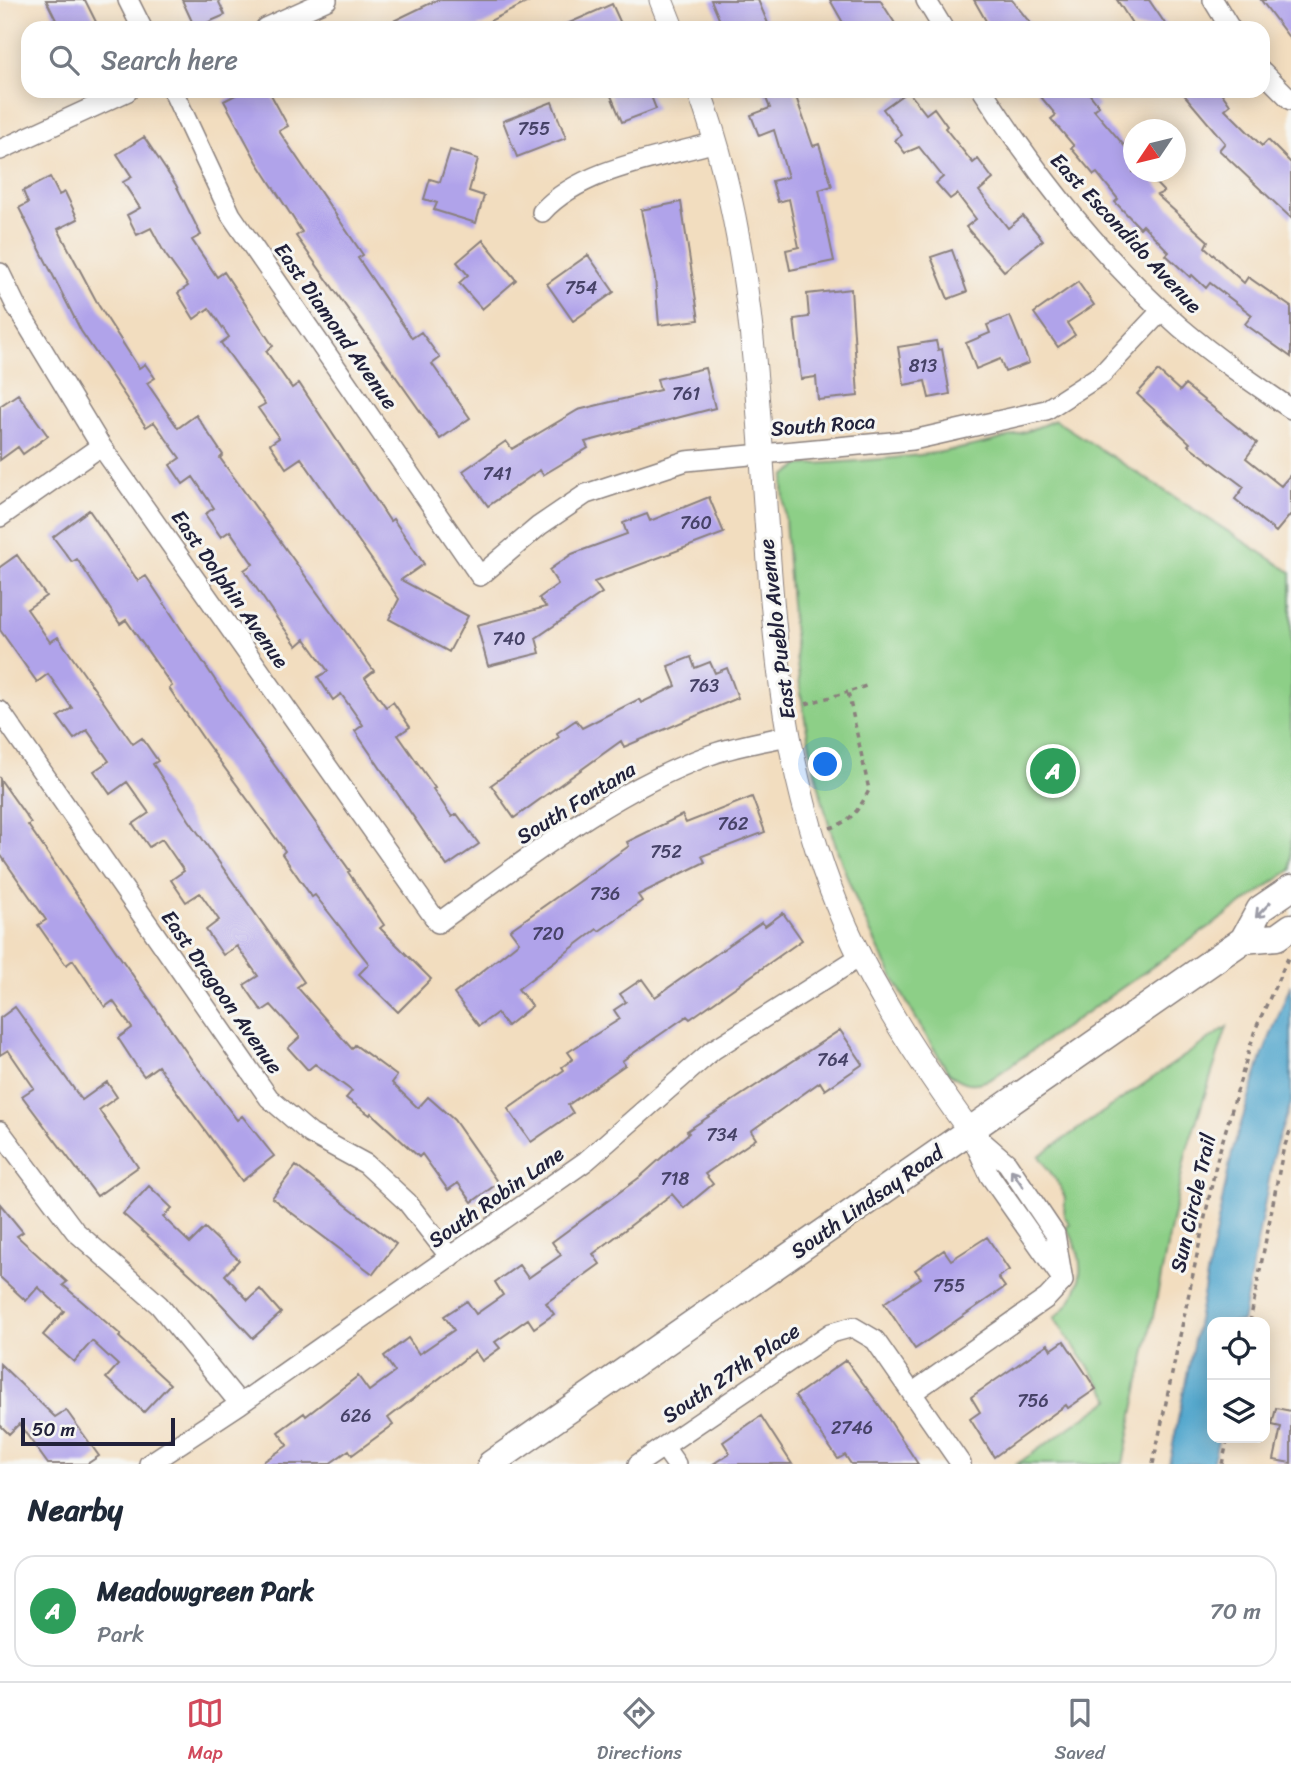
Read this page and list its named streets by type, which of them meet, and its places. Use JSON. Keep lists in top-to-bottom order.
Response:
{
  "streets": {
    "main road": ["South Lindsay Road"],
    "street": [
      "East Escondido Avenue",
      "East Diamond Avenue",
      "South Roca",
      "East Dolphin Avenue",
      "East Pueblo Avenue",
      "South Fontana",
      "East Dragoon Avenue",
      "South Robin Lane",
      "South 27th Place"
    ],
    "path": ["Sun Circle Trail"]
  },
  "crossings": [
    ["East Escondido Avenue", "South Roca"],
    ["East Diamond Avenue", "South Roca"],
    ["South Roca", "East Pueblo Avenue"],
    ["East Dolphin Avenue", "South Fontana"],
    ["East Pueblo Avenue", "South Fontana"],
    ["East Pueblo Avenue", "South Robin Lane"],
    ["East Pueblo Avenue", "South Lindsay Road"],
    ["East Pueblo Avenue", "South 27th Place"],
    ["East Dragoon Avenue", "South Robin Lane"]
  ],
  "house_numbers": [
    "755",
    "754",
    "813",
    "761",
    "741",
    "760",
    "740",
    "763",
    "762",
    "752",
    "736",
    "720",
    "764",
    "734",
    "718",
    "755",
    "756",
    "626",
    "2746"
  ],
  "scale_bar": "50 m",
  "north": "bottom left",
  "page": {
    "search": "Search here",
    "pins": "A",
    "scale": "50 m",
    "heading": "Nearby",
    "list": [
      {
        "mark": "A",
        "name": "Meadowgreen Park",
        "note": "Park",
        "value": "70 m"
      }
    ],
    "nav": ["Map", "Directions", "Saved"]
  }
}
